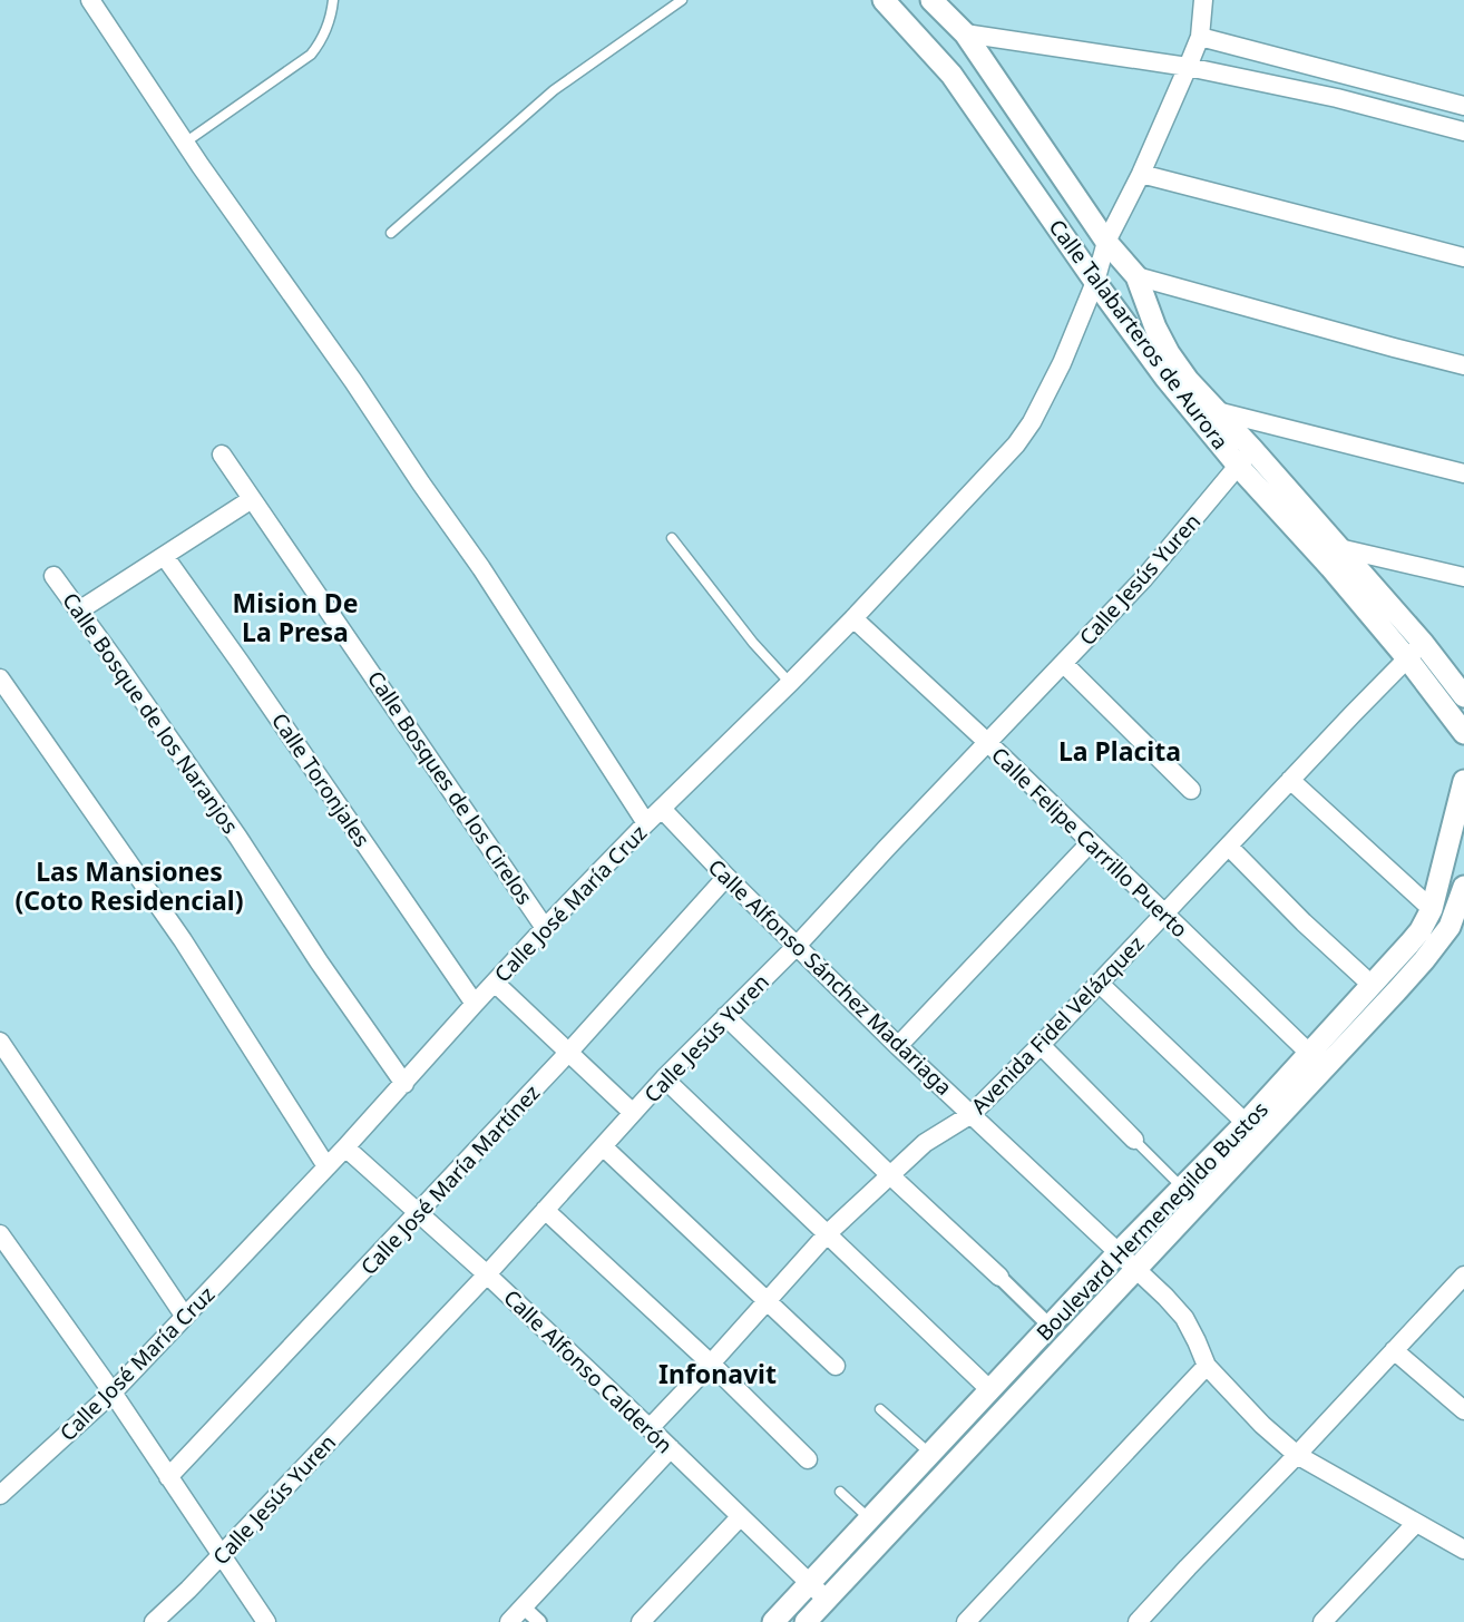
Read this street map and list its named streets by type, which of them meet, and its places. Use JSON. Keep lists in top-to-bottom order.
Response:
{
  "streets": {
    "street": [
      "Calle Talabarteros de Aurora",
      "Calle Jesús Yuren",
      "Calle Bosque de los Naranjos",
      "Calle Toronjales",
      "Calle Bosques de los Cirelos",
      "Calle Felipe Carrillo Puerto",
      "Calle José María Cruz",
      "Calle Alfonso Sánchez Madariaga",
      "Avenida Fidel Velázquez",
      "Calle José María Martínez",
      "Boulevard Hermenegildo Bustos",
      "Calle Alfonso Calderón"
    ]
  },
  "crossings": [
    ["Calle Talabarteros de Aurora", "Calle Jesús Yuren"],
    ["Calle Talabarteros de Aurora", "Calle José María Cruz"],
    ["Calle Talabarteros de Aurora", "Avenida Fidel Velázquez"],
    ["Calle Jesús Yuren", "Calle Felipe Carrillo Puerto"],
    ["Calle Jesús Yuren", "Calle Alfonso Sánchez Madariaga"],
    ["Calle Jesús Yuren", "Calle Alfonso Calderón"],
    ["Calle Bosque de los Naranjos", "Calle José María Cruz"],
    ["Calle Toronjales", "Calle José María Cruz"],
    ["Calle Bosques de los Cirelos", "Calle José María Cruz"],
    ["Calle Felipe Carrillo Puerto", "Calle José María Cruz"],
    ["Calle Felipe Carrillo Puerto", "Avenida Fidel Velázquez"],
    ["Calle Felipe Carrillo Puerto", "Boulevard Hermenegildo Bustos"],
    ["Calle José María Cruz", "Calle Alfonso Sánchez Madariaga"],
    ["Calle José María Cruz", "Calle Alfonso Calderón"],
    ["Calle Alfonso Sánchez Madariaga", "Avenida Fidel Velázquez"],
    ["Calle Alfonso Sánchez Madariaga", "Calle José María Martínez"],
    ["Calle Alfonso Sánchez Madariaga", "Boulevard Hermenegildo Bustos"],
    ["Avenida Fidel Velázquez", "Calle Alfonso Calderón"],
    ["Calle José María Martínez", "Calle Alfonso Calderón"],
    ["Boulevard Hermenegildo Bustos", "Calle Alfonso Calderón"]
  ],
  "districts": [
    "Mision De La Presa",
    "La Placita",
    "Las Mansiones (Coto Residencial)",
    "Infonavit"
  ]
}
